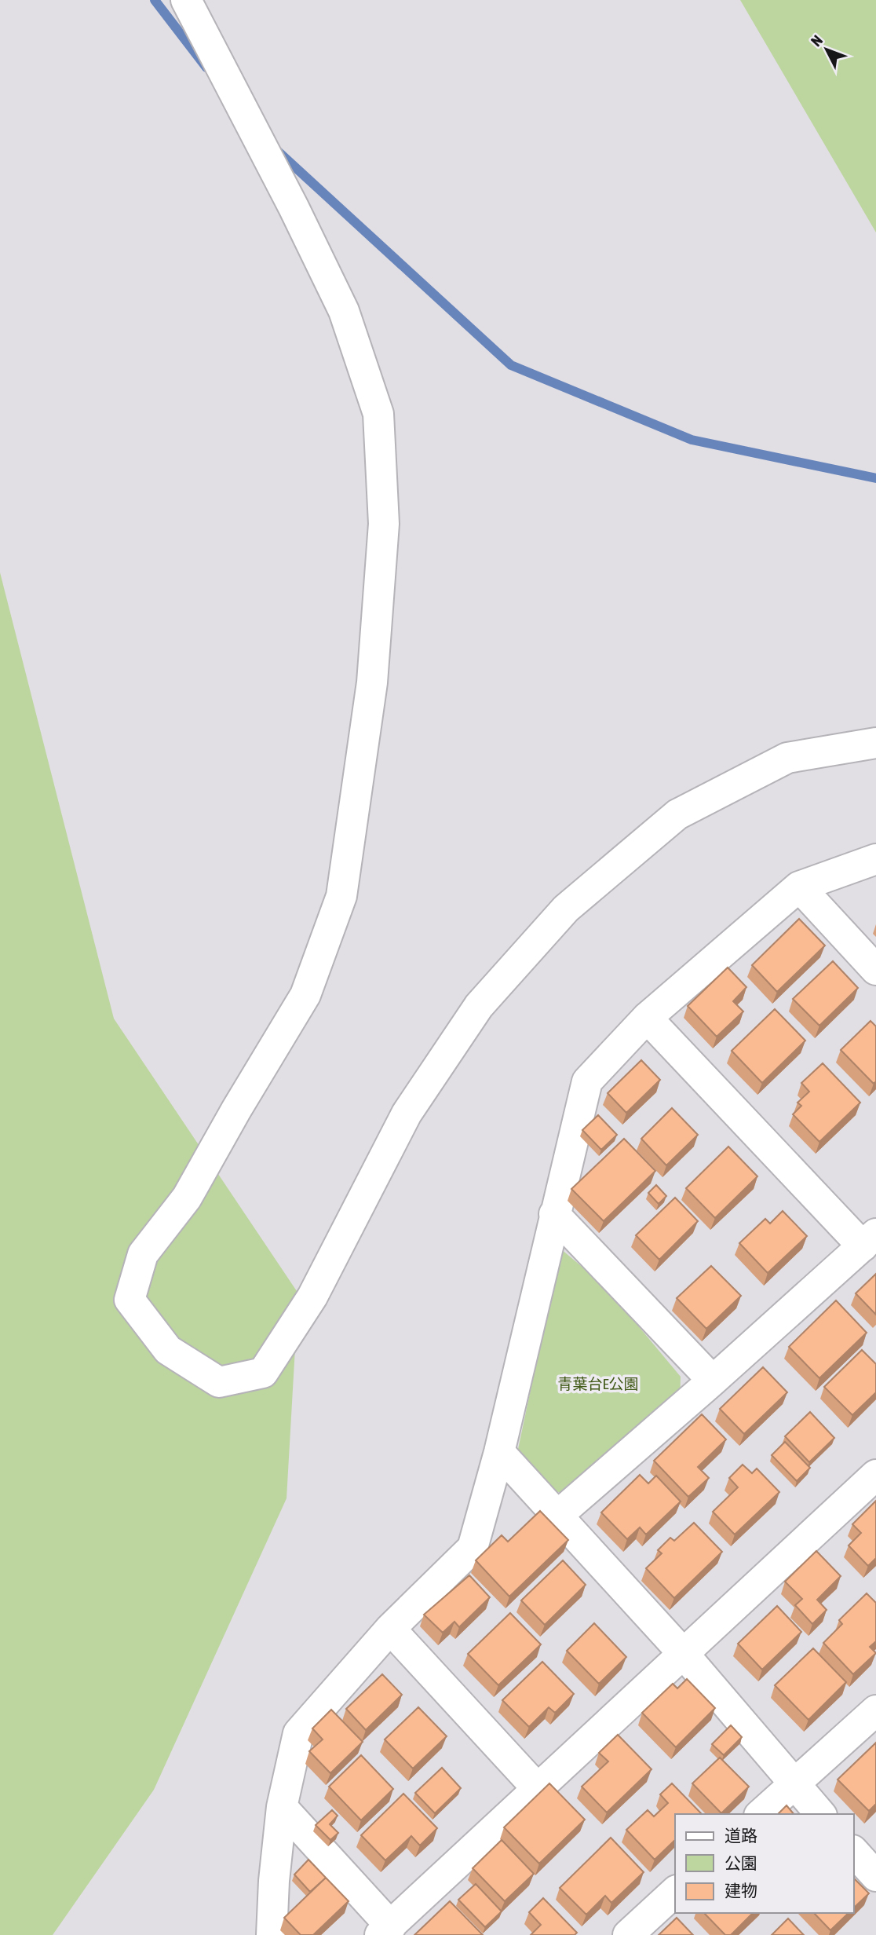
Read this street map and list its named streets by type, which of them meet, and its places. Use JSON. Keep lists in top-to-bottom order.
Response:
{
  "parks": ["青葉台E公園"],
  "legend": ["道路", "公園", "建物"],
  "north": "top left"
}
